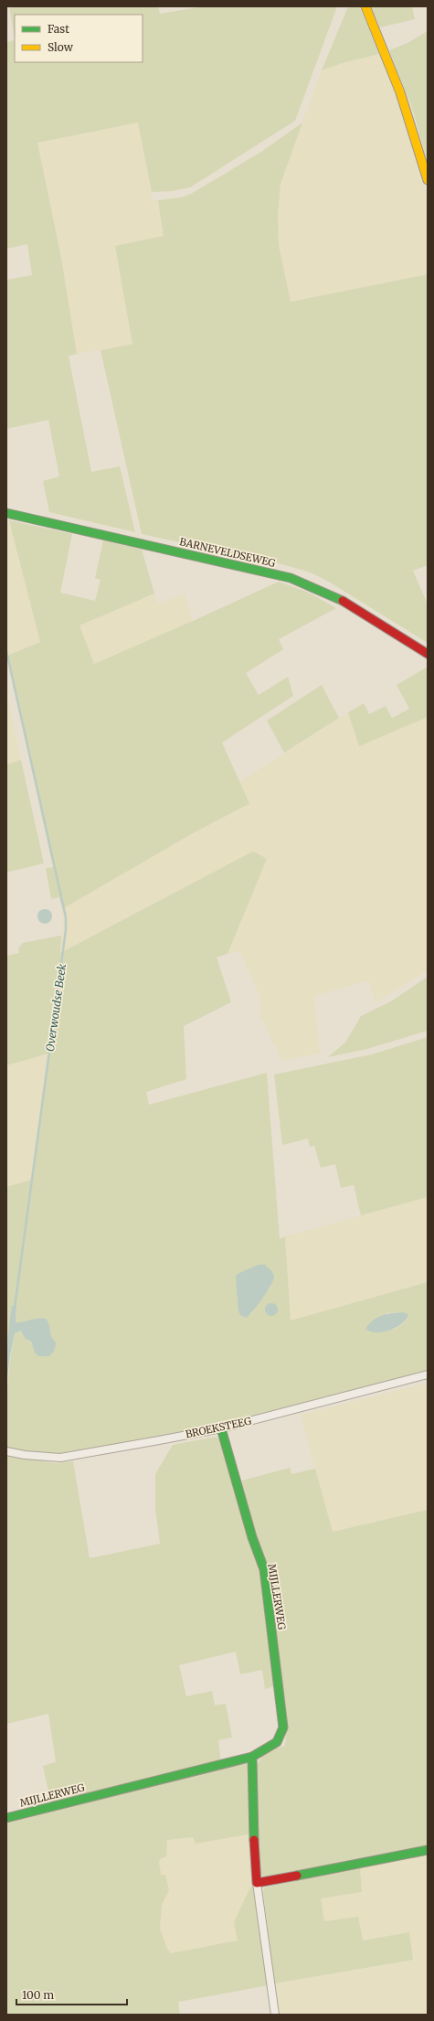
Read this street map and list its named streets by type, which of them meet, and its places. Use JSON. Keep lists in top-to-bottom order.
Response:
{
  "streets": {
    "street": ["BARNEVELDSEWEG", "BROEKSTEEG", "MIJLLERWEG"]
  },
  "crossings": [
    ["BROEKSTEEG", "MIJLLERWEG"]
  ],
  "water": ["Overwoudse Beek"],
  "legend": ["Fast", "Slow"],
  "scale_bar": "100 m"
}
